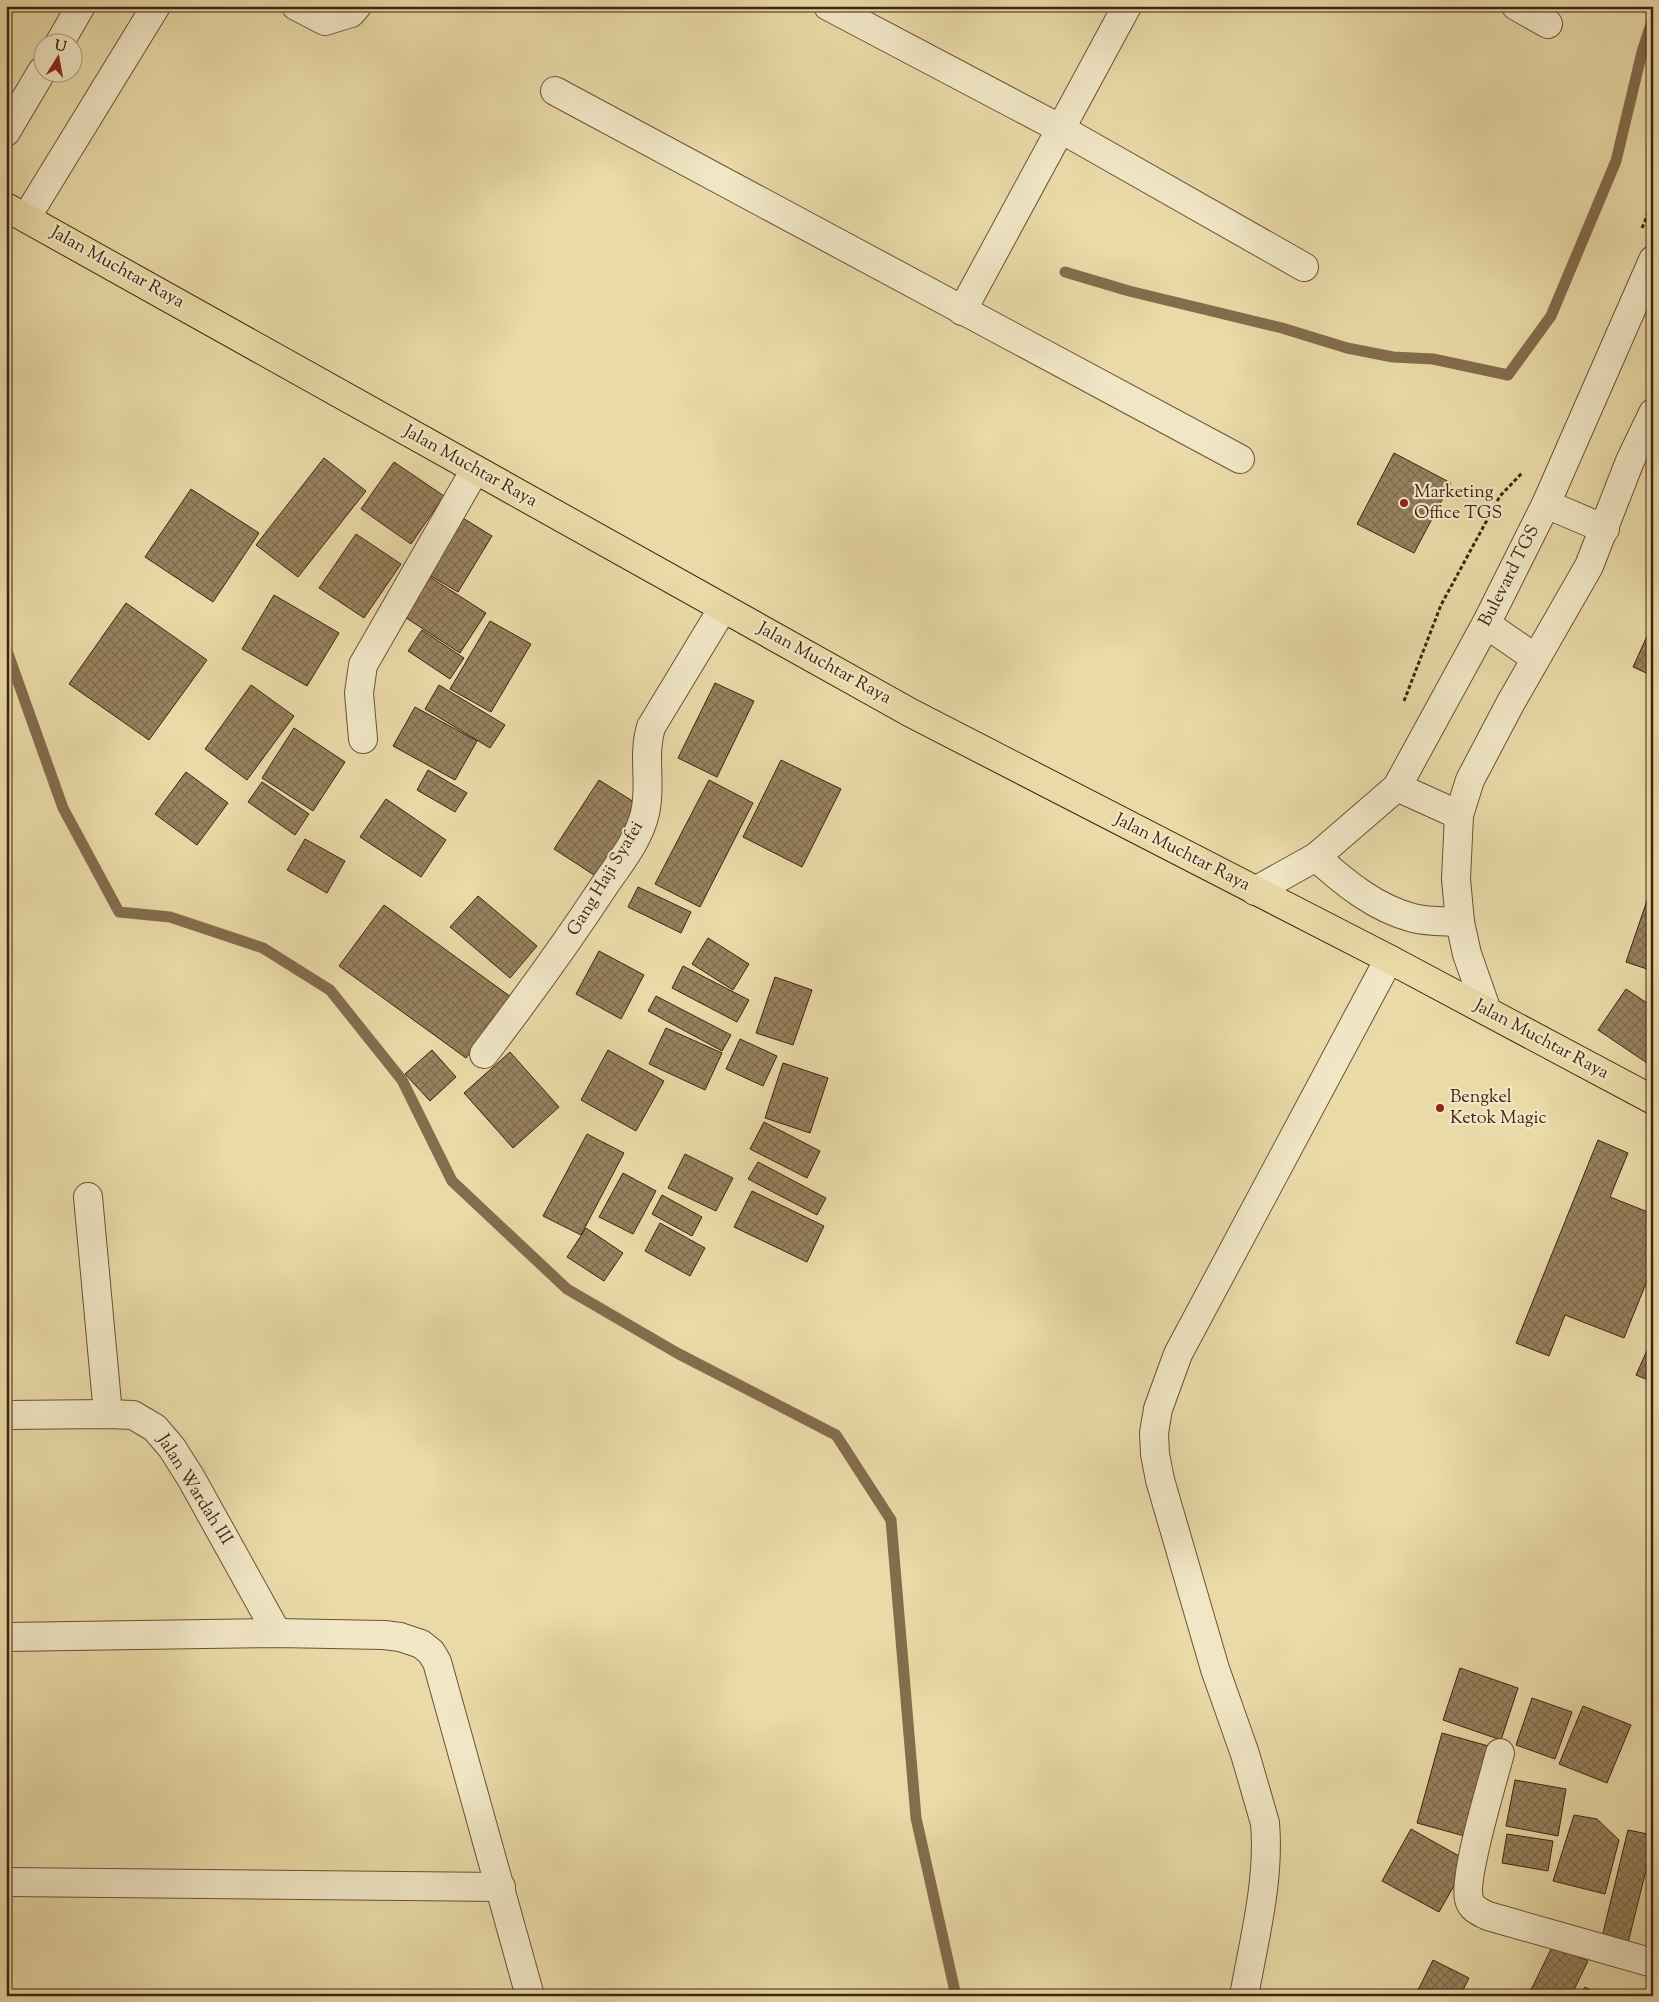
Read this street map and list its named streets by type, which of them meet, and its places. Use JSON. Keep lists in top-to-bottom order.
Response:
{
  "streets": {
    "highway": ["Jalan Muchtar Raya"],
    "street": ["Bulevard TGS", "Gang Haji Syafei", "Jalan Wardah III"]
  },
  "crossings": [
    ["Jalan Muchtar Raya", "Bulevard TGS"],
    ["Jalan Muchtar Raya", "Gang Haji Syafei"]
  ],
  "places": ["Marketing Office TGS", "Bengkel Ketok Magic"],
  "north": "top"
}
